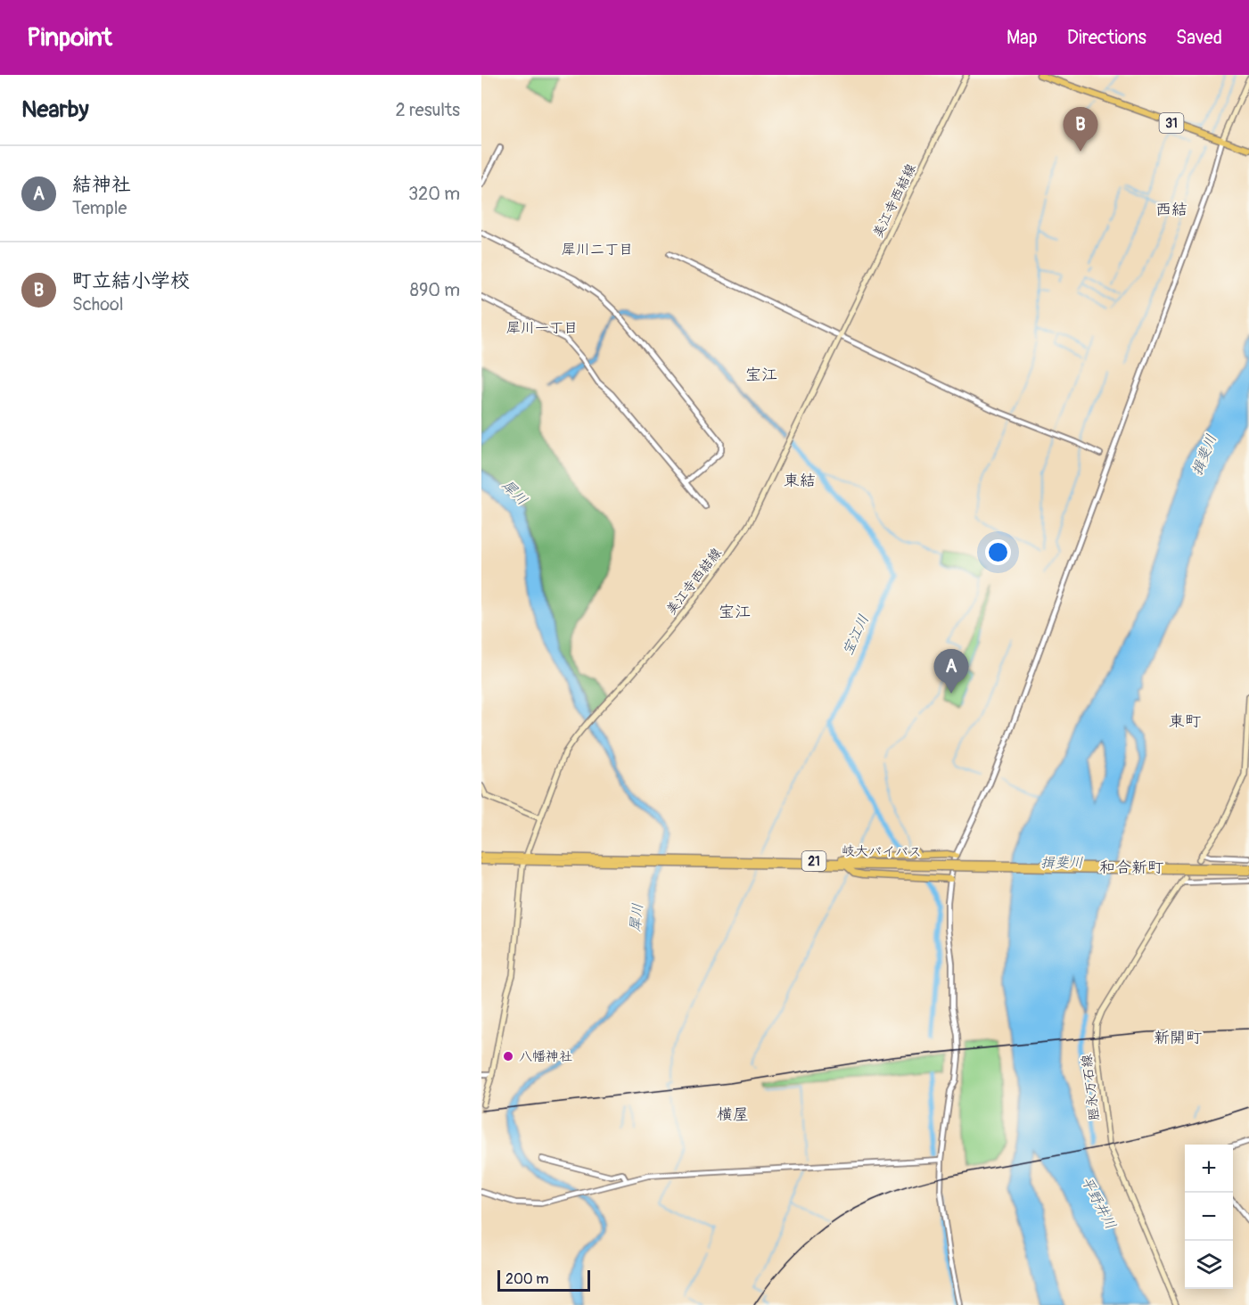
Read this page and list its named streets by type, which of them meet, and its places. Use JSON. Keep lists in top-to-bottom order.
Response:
{
  "streets": {
    "main road": [
      "31",
      "美江寺西結線",
      "岐大バイパス",
      "21",
      "脛永万石線"
    ]
  },
  "crossings": [
    ["美江寺西結線", "岐大バイパス"]
  ],
  "districts": [
    "西結",
    "犀川二丁目",
    "犀川一丁目",
    "宝江",
    "東結",
    "宝江",
    "東町",
    "和合新町",
    "新開町",
    "横屋"
  ],
  "water": [
    "揖斐川",
    "犀川",
    "宝江川",
    "平野井川"
  ],
  "places": ["八幡神社"],
  "scale_bar": "200 m",
  "page": {
    "header": "Pinpoint",
    "nav": ["Map", "Directions", "Saved"],
    "heading": ["Nearby", "2 results"],
    "pins": ["B", "A"],
    "list": [
      {
        "mark": "A",
        "name": "結神社",
        "note": "Temple",
        "value": "320 m"
      },
      {
        "mark": "B",
        "name": "町立結小学校",
        "note": "School",
        "value": "890 m"
      }
    ],
    "map_buttons": ["+", "−"],
    "scale": "200 m"
  }
}
